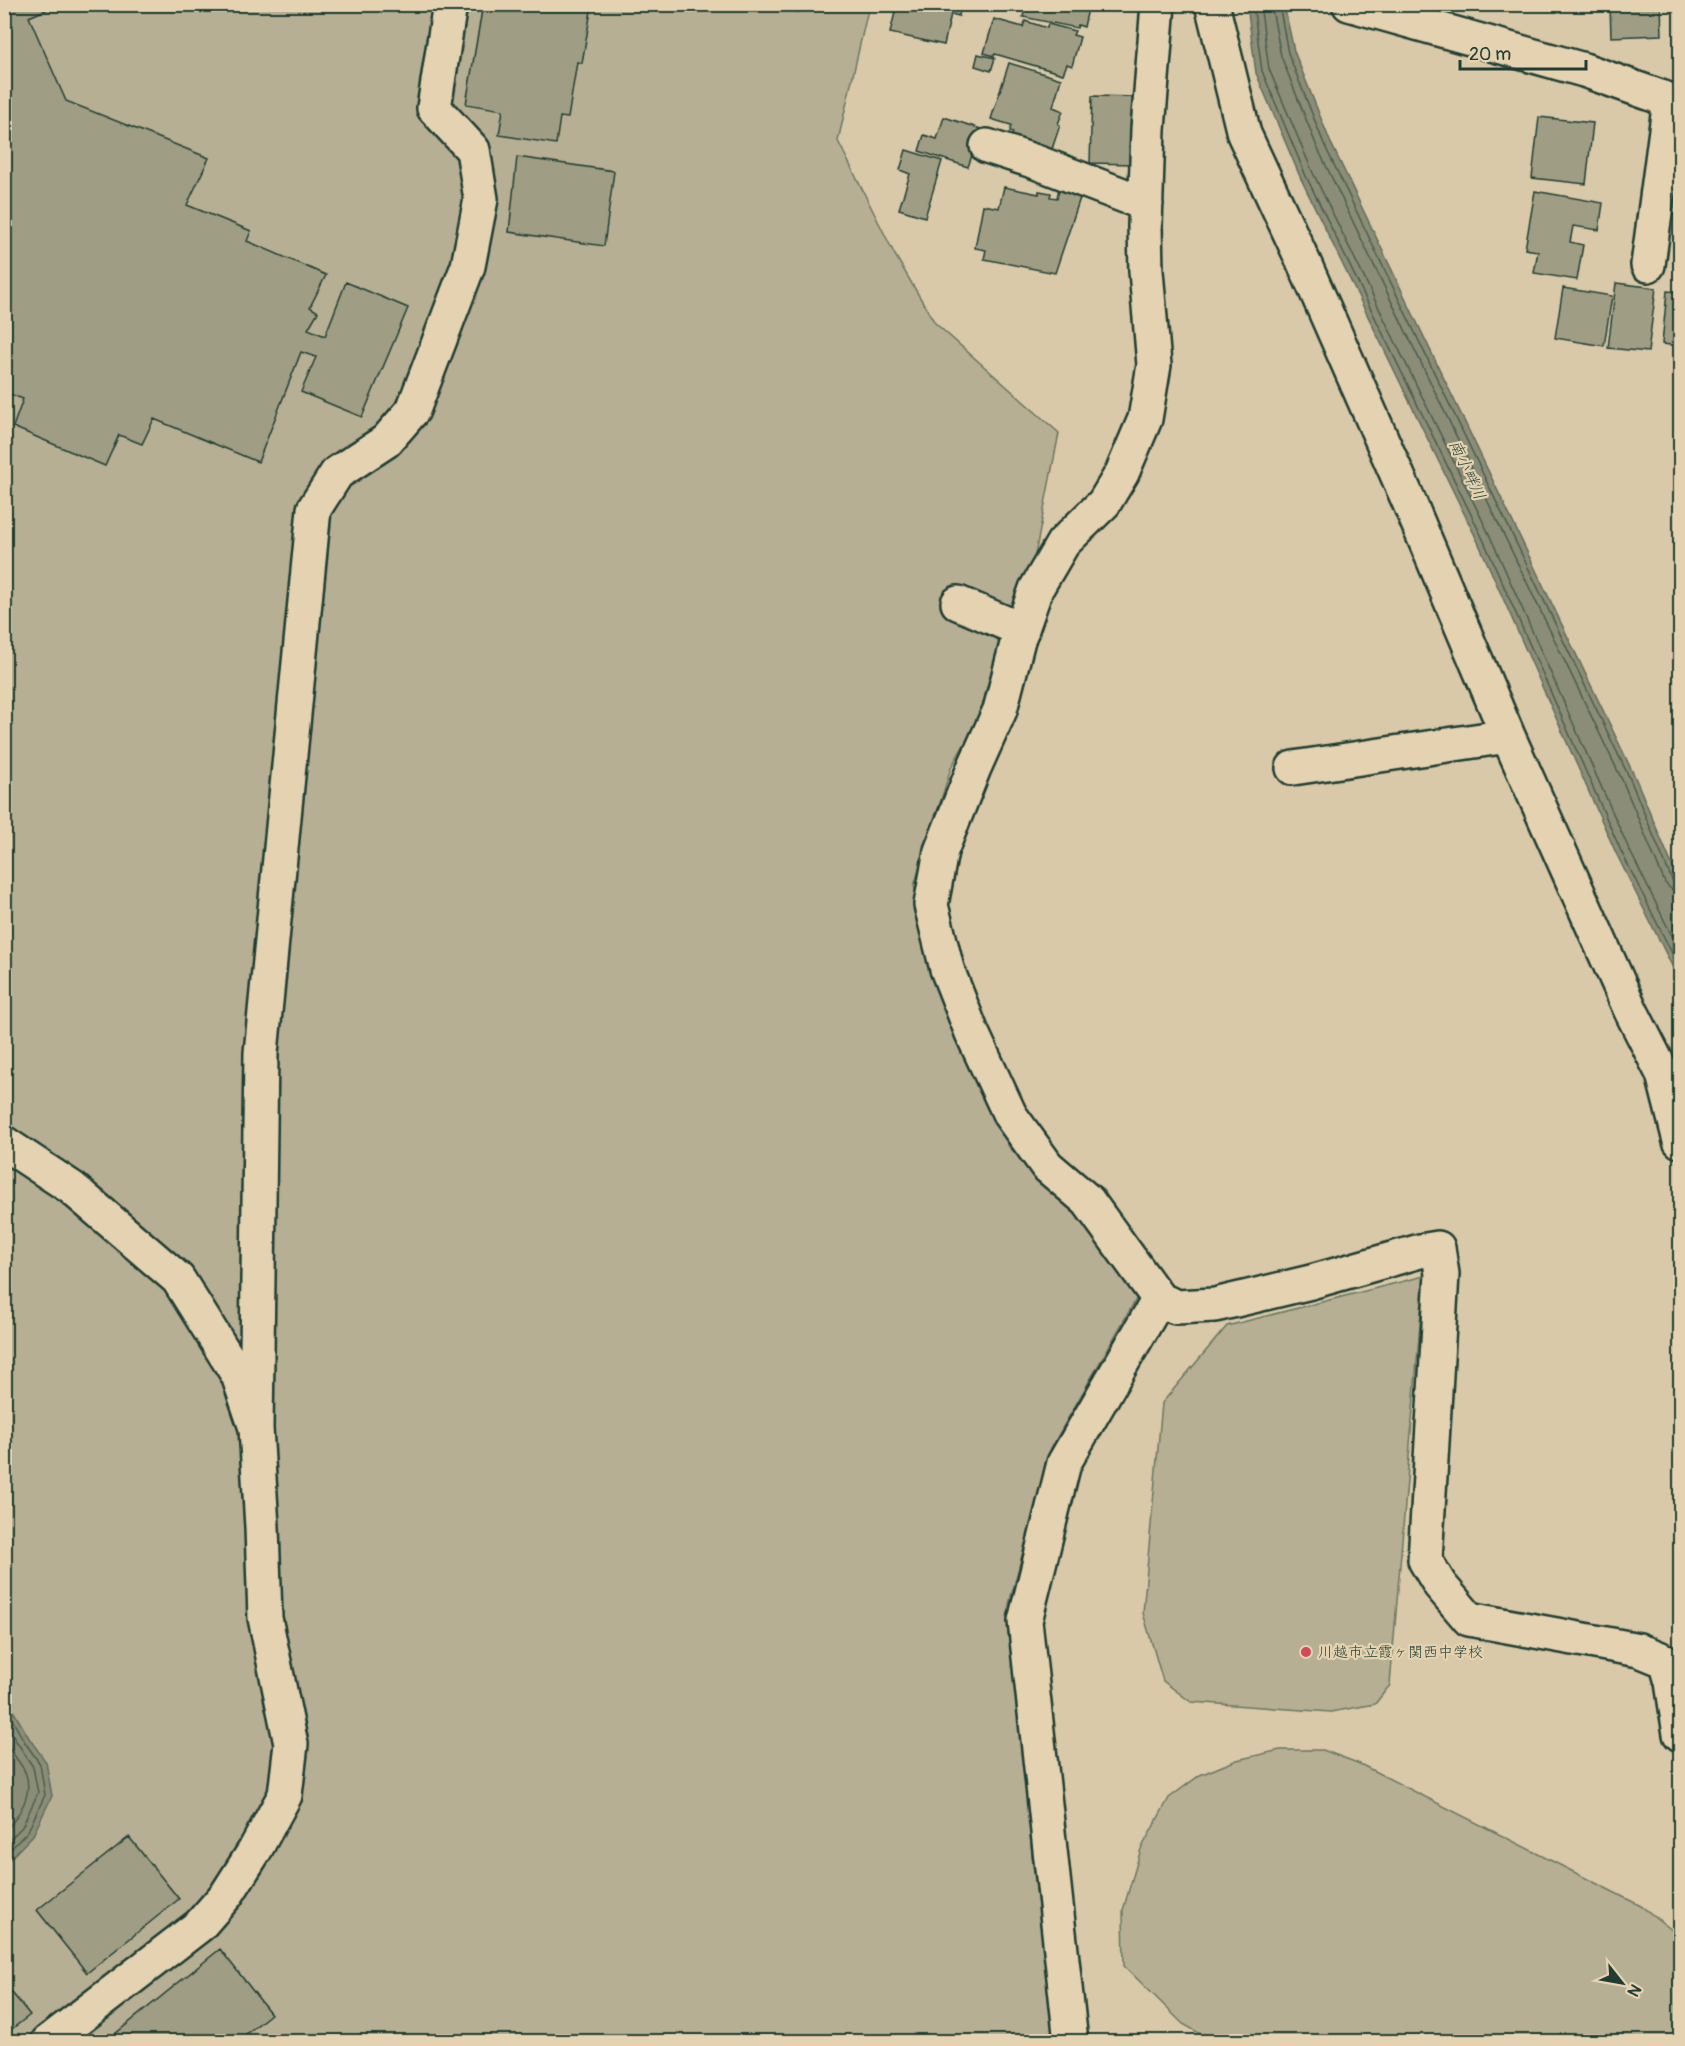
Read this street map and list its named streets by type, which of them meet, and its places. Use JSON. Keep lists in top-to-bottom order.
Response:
{
  "water": ["南小畔川"],
  "places": ["川越市立霞ヶ関西中学校"],
  "scale_bar": "20 m",
  "north": "bottom right"
}
